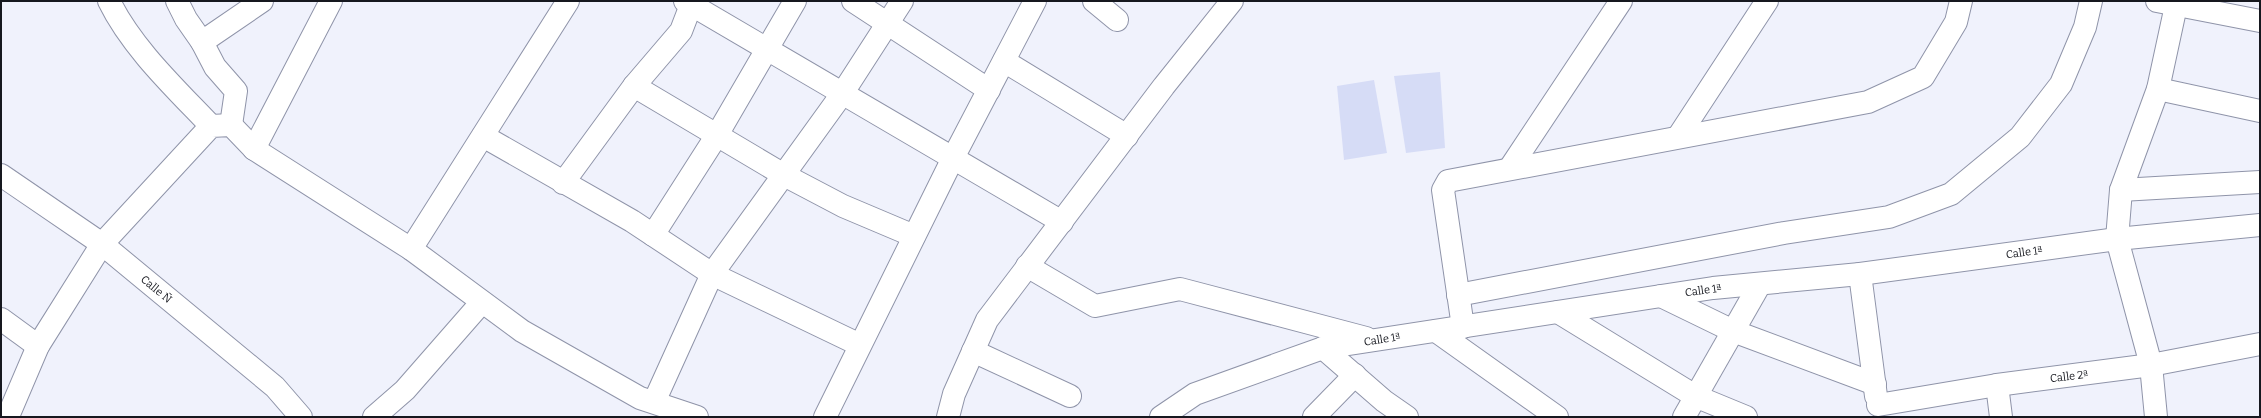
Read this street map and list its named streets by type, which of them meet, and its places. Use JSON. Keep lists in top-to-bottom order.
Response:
{
  "streets": {
    "street": ["Calle 1ª", "Calle Ñ", "Calle 2ª"]
  }
}
